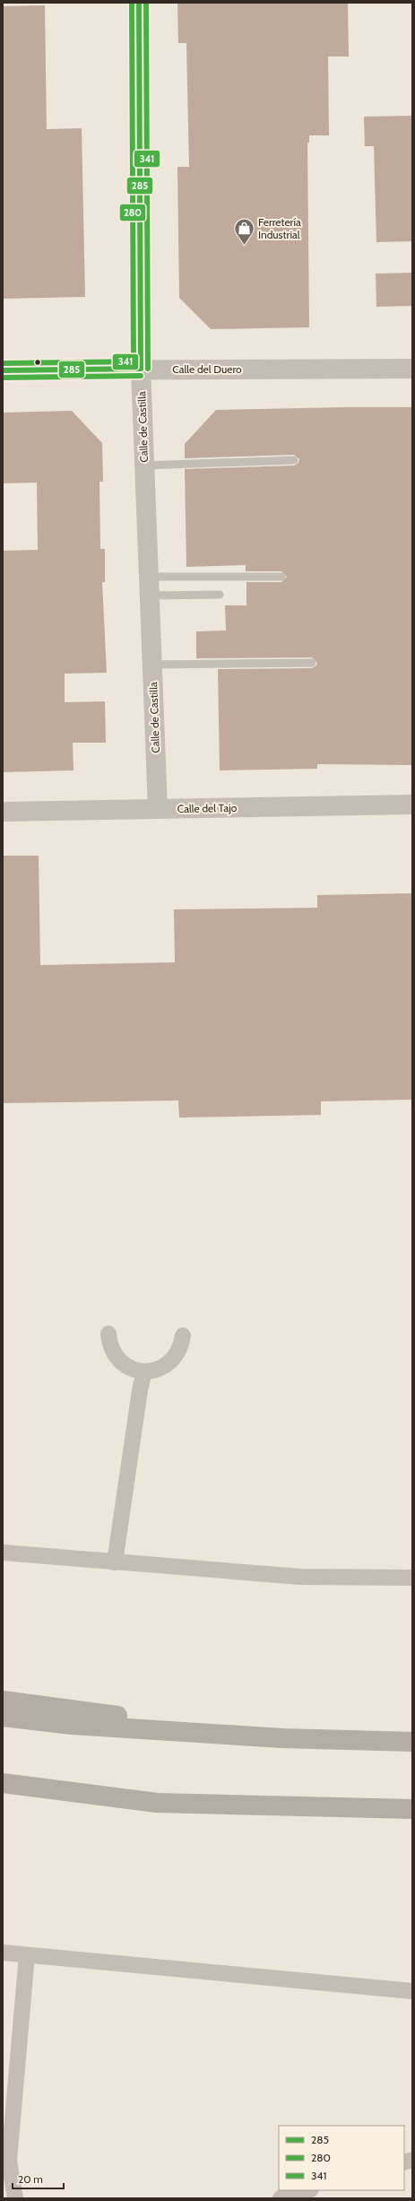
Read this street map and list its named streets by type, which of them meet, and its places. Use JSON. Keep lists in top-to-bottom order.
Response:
{
  "streets": {
    "street": ["Calle del Duero", "Calle de Castilla", "Calle del Tajo"]
  },
  "crossings": [
    ["Calle del Duero", "Calle de Castilla"],
    ["Calle de Castilla", "Calle del Tajo"]
  ],
  "places": {
    "shop": ["Ferretería Industrial"]
  },
  "lines": ["transit line 285", "transit line 280", "transit line 341"],
  "legend": ["285", "280", "341"],
  "scale_bar": "20 m"
}
